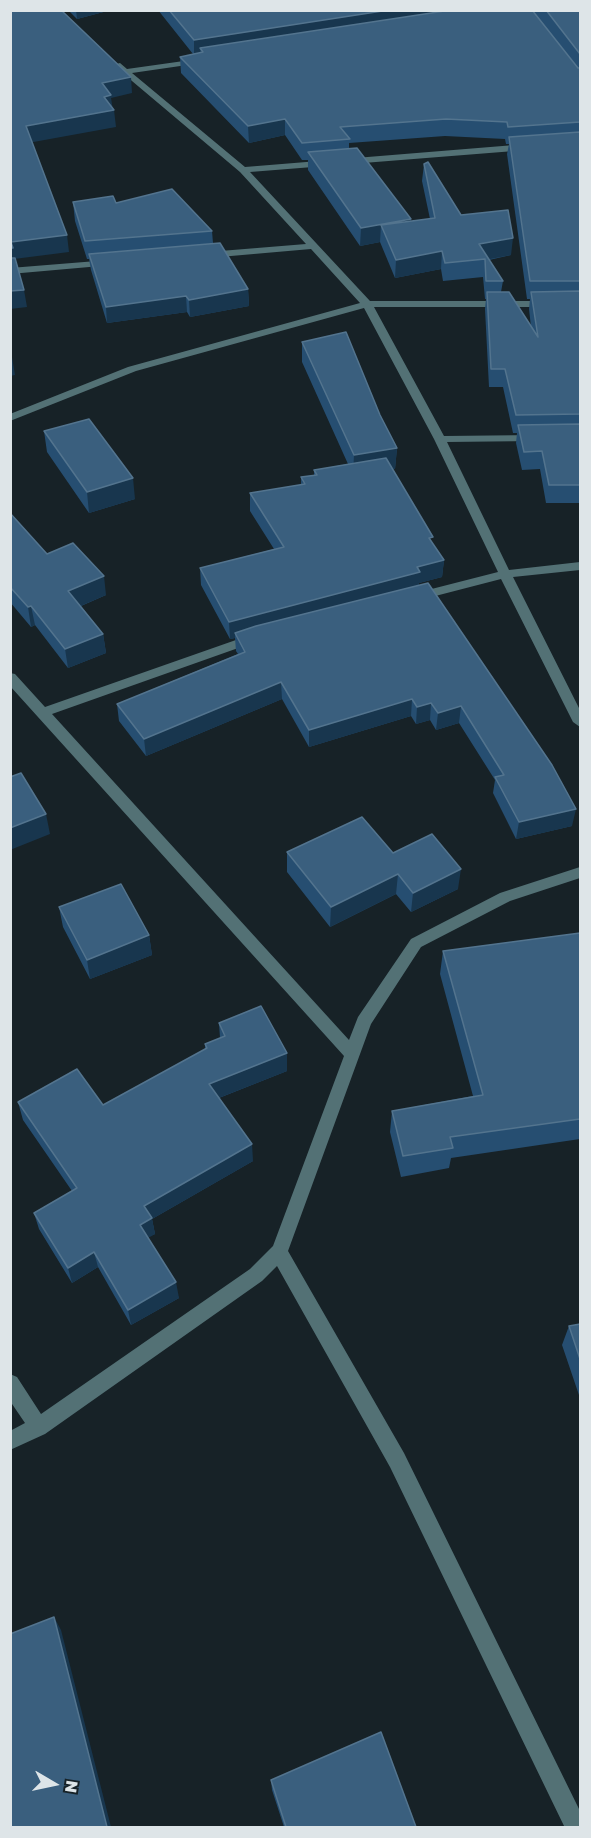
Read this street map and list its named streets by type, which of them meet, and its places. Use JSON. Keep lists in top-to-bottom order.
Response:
{
  "north": "right"
}
